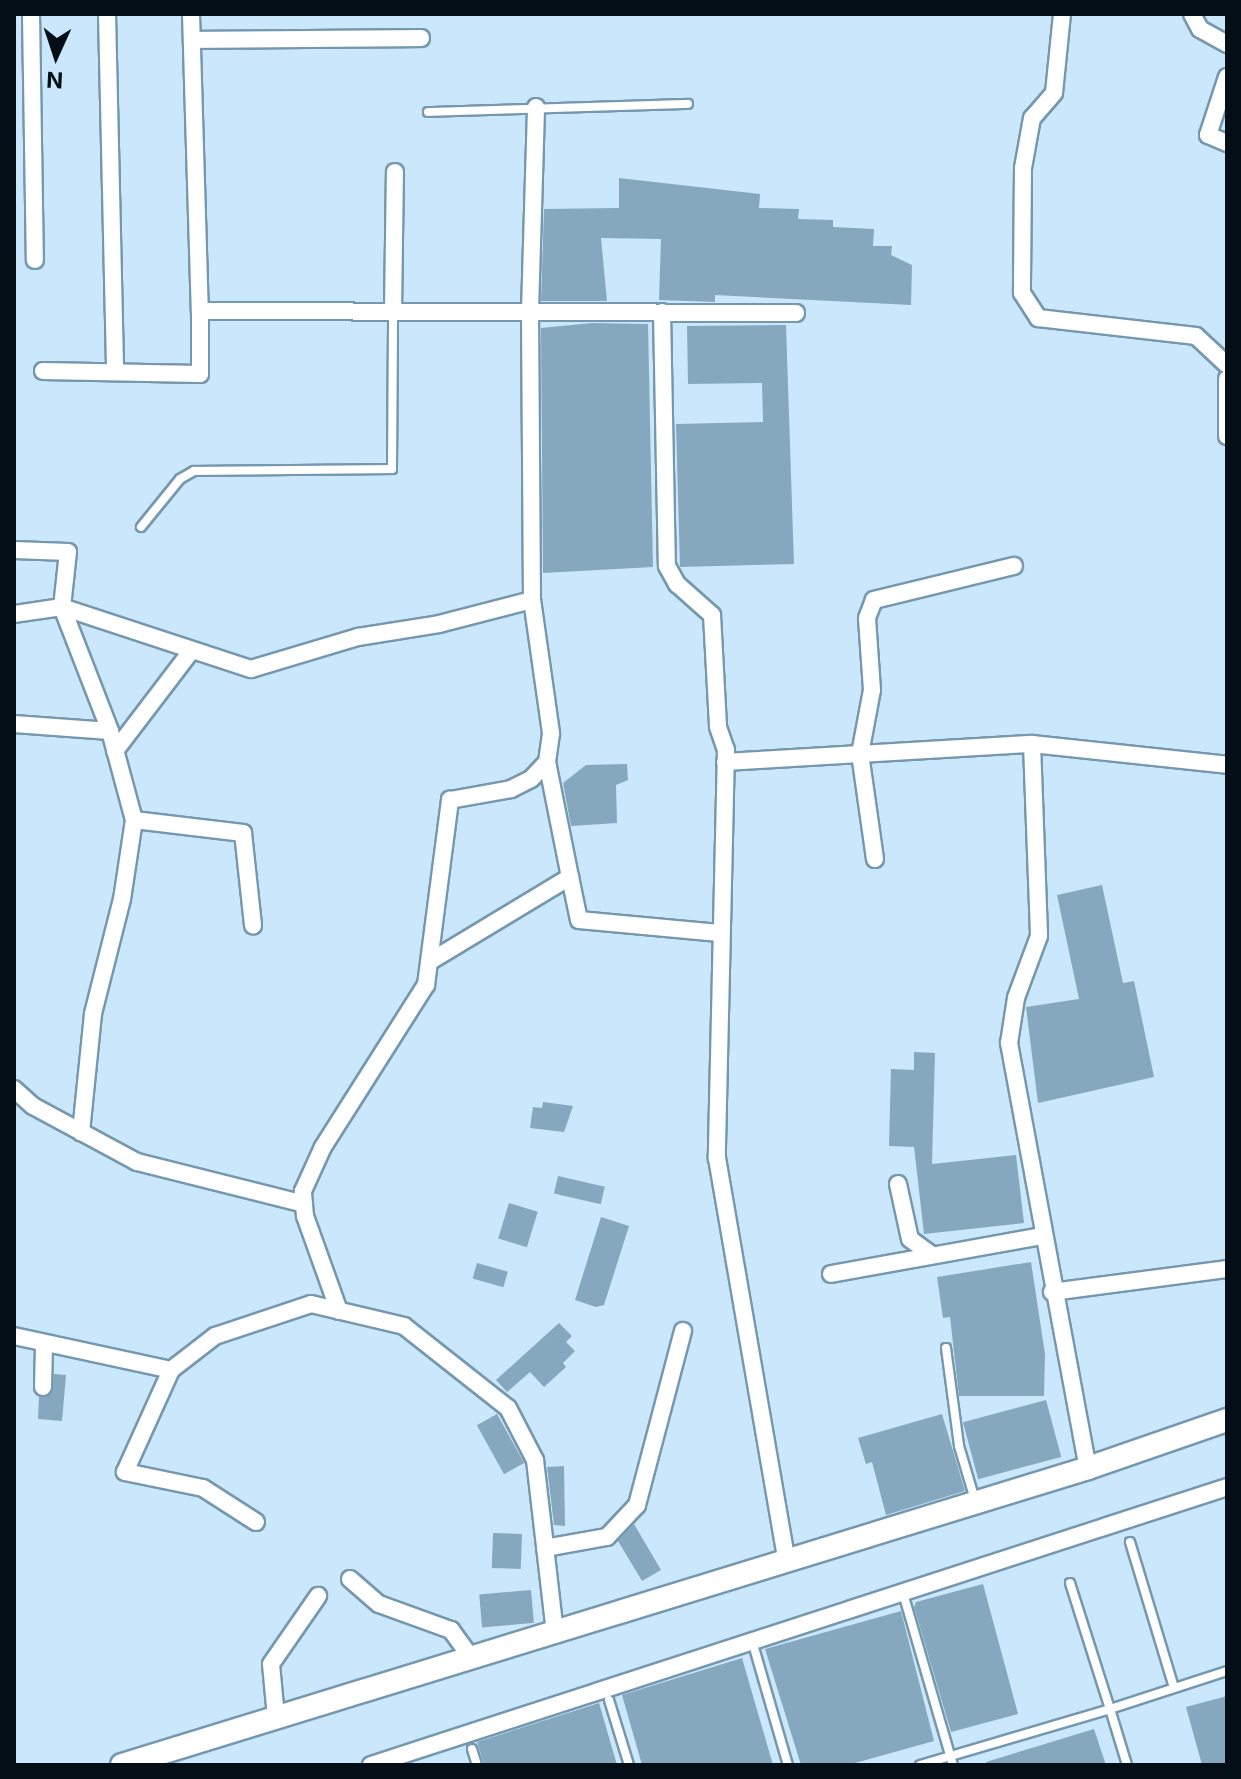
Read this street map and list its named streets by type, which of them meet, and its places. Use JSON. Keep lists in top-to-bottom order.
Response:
{
  "north": "bottom"
}
